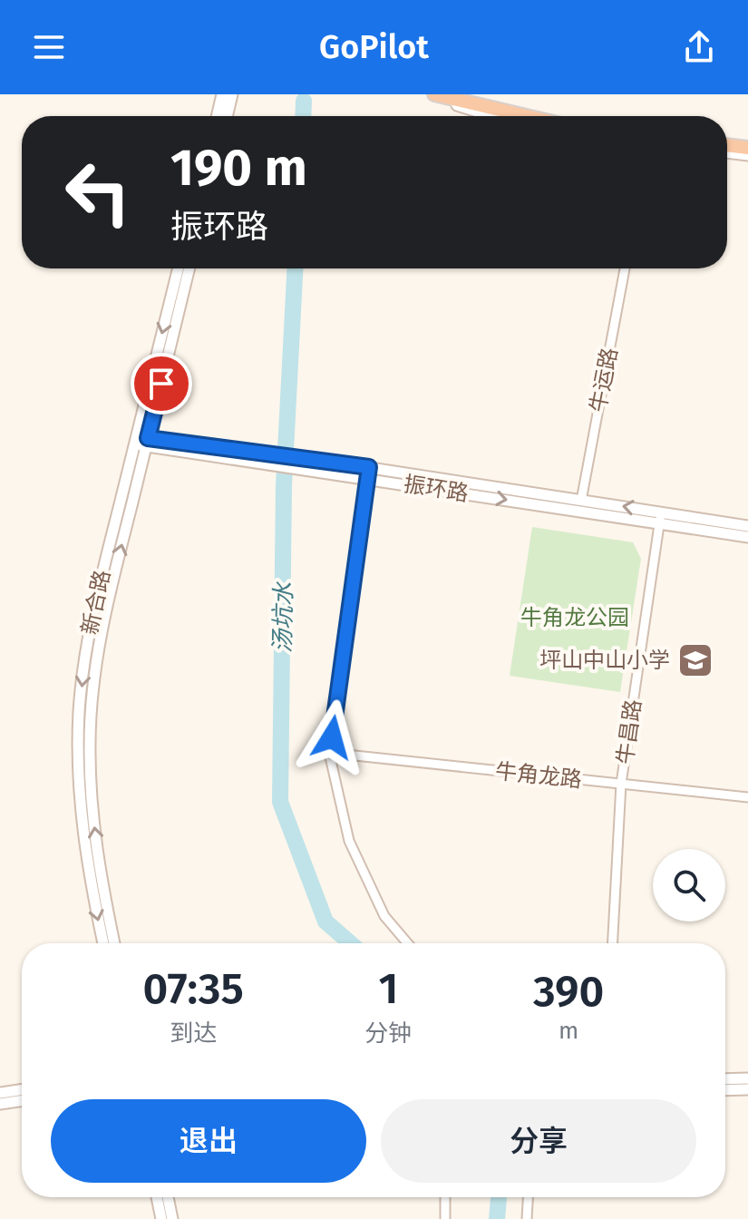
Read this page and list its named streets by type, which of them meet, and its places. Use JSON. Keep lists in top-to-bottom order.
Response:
{
  "streets": {
    "street": [
      "牛运路",
      "振环路",
      "新合路",
      "牛昌路",
      "牛角龙路"
    ]
  },
  "crossings": [
    ["牛运路", "振环路"],
    ["振环路", "新合路"],
    ["振环路", "牛昌路"],
    ["牛昌路", "牛角龙路"]
  ],
  "water": ["汤坑水"],
  "parks": ["牛角龙公园"],
  "places": {
    "school or university": ["坪山中山小学"]
  },
  "page": {
    "header": "GoPilot",
    "turn": ["190 m", "振环路"],
    "eta": [
      "07:35",
      "到达",
      "1",
      "分钟",
      "390",
      "m"
    ],
    "buttons": ["退出", "分享"]
  }
}
